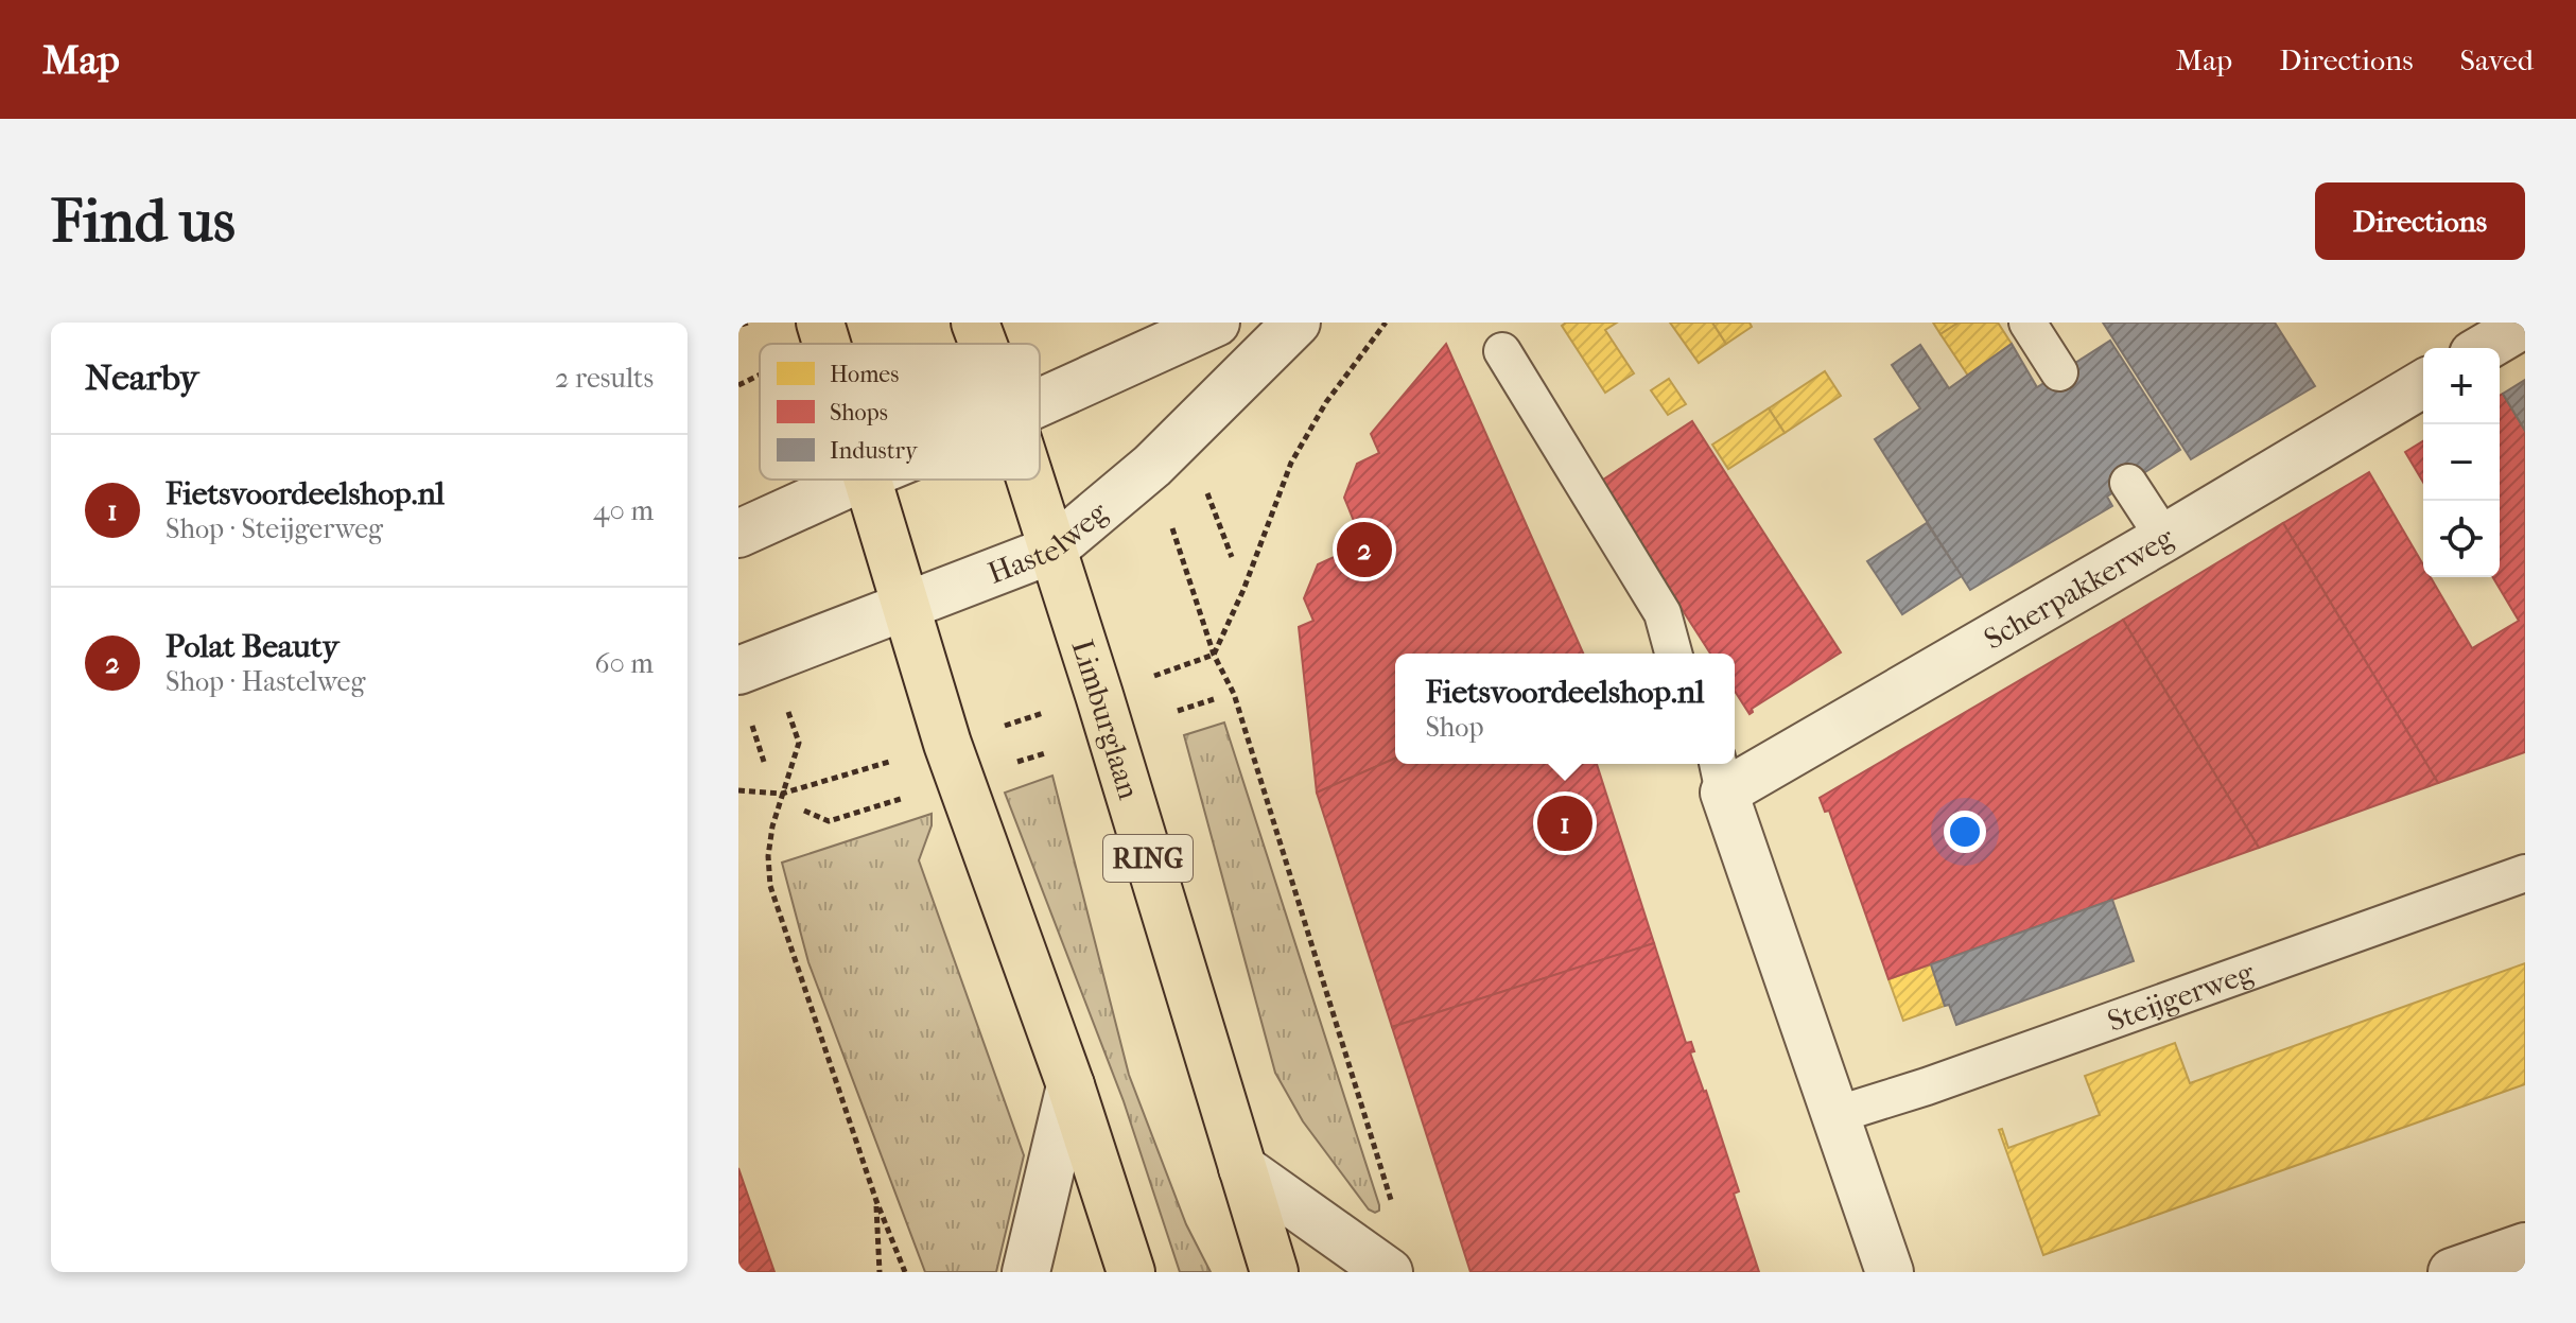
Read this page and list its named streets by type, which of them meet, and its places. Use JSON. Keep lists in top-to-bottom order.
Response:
{
  "streets": {
    "main road": ["Limburglaan", "RING"],
    "street": ["Hastelweg", "Scherpakkerweg"],
    "lane": ["Steijgerweg"]
  },
  "crossings": [
    ["Hastelweg", "Limburglaan"]
  ],
  "legend": ["Homes", "Shops", "Industry"],
  "page": {
    "header": "Map",
    "nav": ["Map", "Directions", "Saved"],
    "buttons": "Directions",
    "title": "Find us",
    "heading": ["Nearby", "2 results"],
    "map_buttons": ["+", "−"],
    "list": [
      {
        "mark": "1",
        "name": "Fietsvoordeelshop.nl",
        "note": "Shop · Steijgerweg",
        "value": "40 m"
      },
      {
        "mark": "2",
        "name": "Polat Beauty",
        "note": "Shop · Hastelweg",
        "value": "60 m"
      }
    ],
    "pins": ["2", "1"],
    "popup": ["Fietsvoordeelshop.nl", "Shop"]
  }
}
